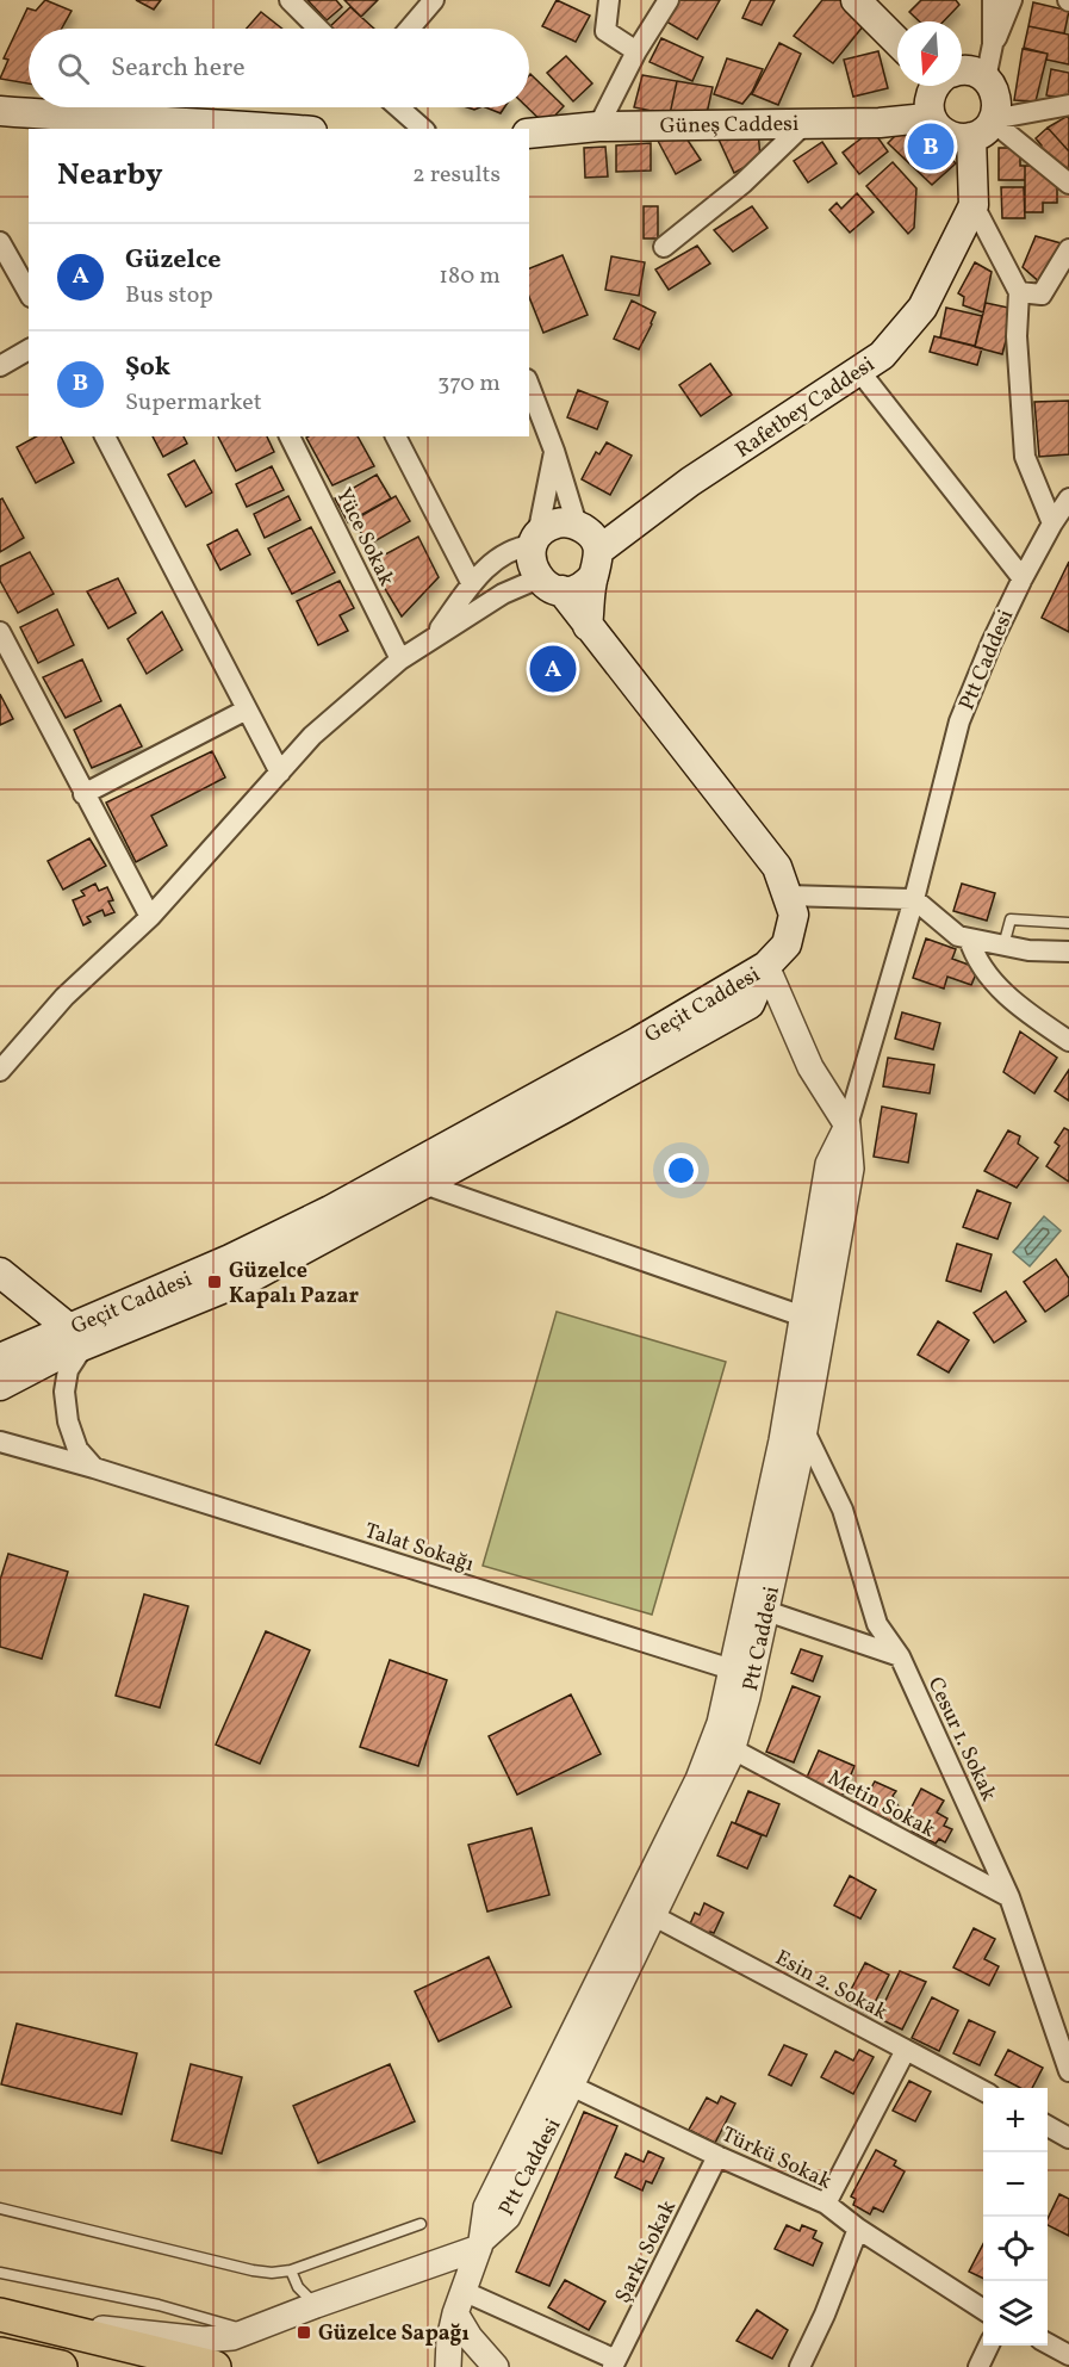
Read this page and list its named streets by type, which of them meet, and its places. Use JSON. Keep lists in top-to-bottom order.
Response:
{
  "streets": {
    "main road": ["Güneş Caddesi", "Rafetbey Caddesi", "Geçit Caddesi"],
    "street": [
      "Yüce Sokak",
      "Ptt Caddesi",
      "Talat Sokağı",
      "Cesur 1. Sokak",
      "Metin Sokak",
      "Esin 2. Sokak",
      "Türkü Sokak",
      "Şarkı Sokak"
    ]
  },
  "crossings": [
    ["Ptt Caddesi", "Talat Sokağı"],
    ["Ptt Caddesi", "Cesur 1. Sokak"],
    ["Ptt Caddesi", "Metin Sokak"],
    ["Ptt Caddesi", "Esin 2. Sokak"],
    ["Ptt Caddesi", "Türkü Sokak"],
    ["Cesur 1. Sokak", "Metin Sokak"],
    ["Türkü Sokak", "Şarkı Sokak"]
  ],
  "places": {
    "transit": ["Güzelce Kapalı Pazar", "Güzelce Sapağı"]
  },
  "north": "bottom",
  "page": {
    "search": "Search here",
    "pins": ["B", "A"],
    "heading": ["Nearby", "2 results"],
    "list": [
      {
        "mark": "A",
        "name": "Güzelce",
        "note": "Bus stop",
        "value": "180 m"
      },
      {
        "mark": "B",
        "name": "Şok",
        "note": "Supermarket",
        "value": "370 m"
      }
    ],
    "map_buttons": ["+", "−"]
  }
}
